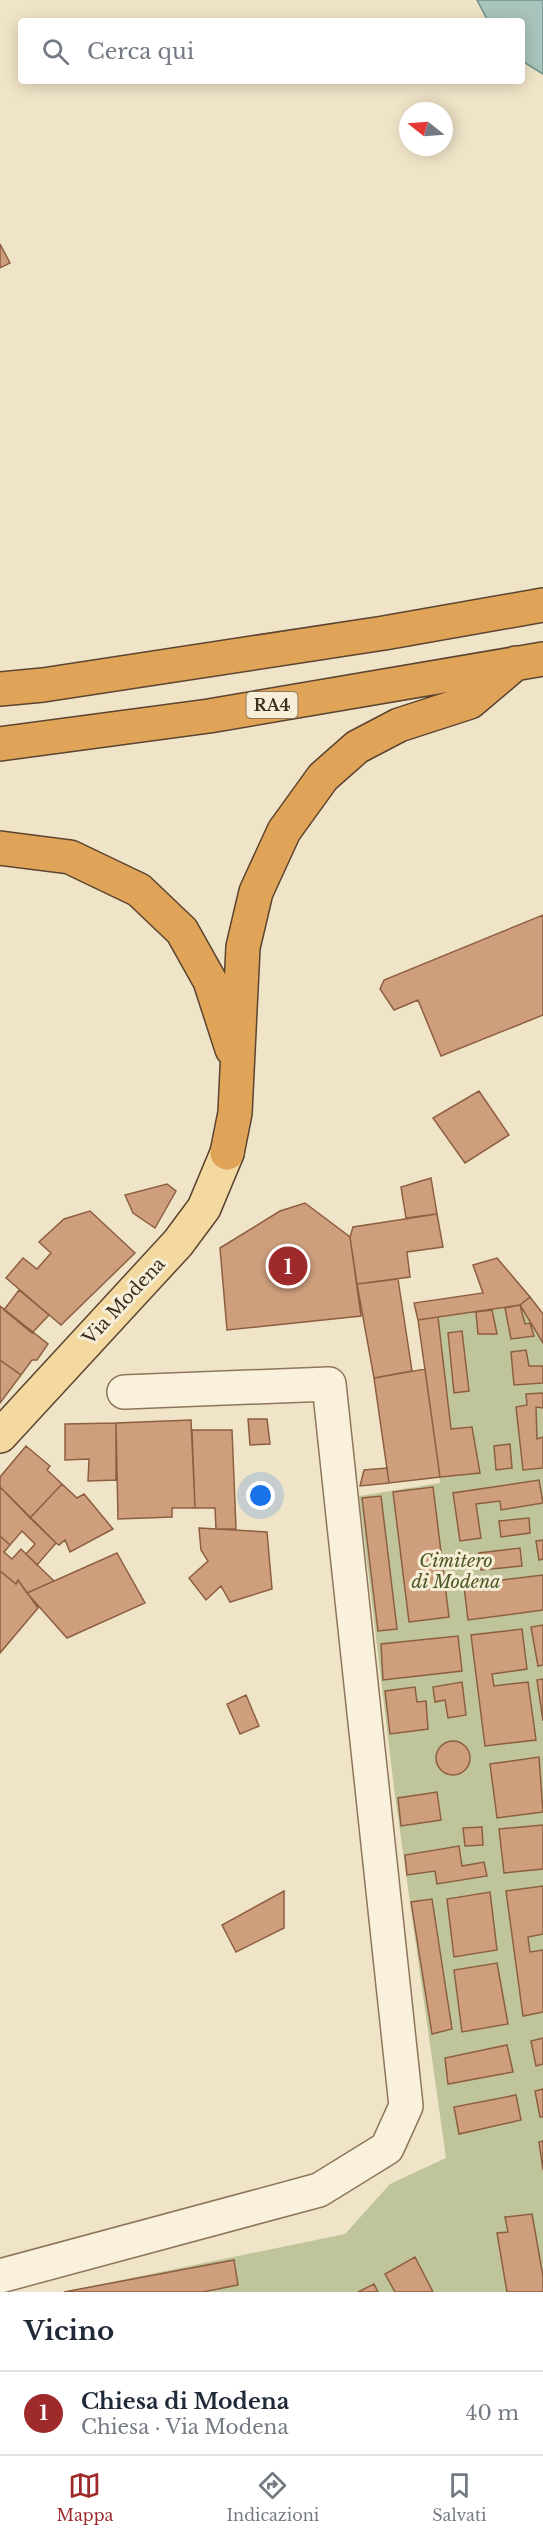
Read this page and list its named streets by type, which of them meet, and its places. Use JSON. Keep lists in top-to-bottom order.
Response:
{
  "streets": {
    "highway": ["RA4"],
    "main road": ["Via Modena"]
  },
  "parks": ["Cimitero di Modena"],
  "north": "left",
  "page": {
    "search": "Cerca qui",
    "pins": "1",
    "heading": "Vicino",
    "list": [
      {
        "mark": "1",
        "name": "Chiesa di Modena",
        "note": "Chiesa · Via Modena",
        "value": "40 m"
      }
    ],
    "nav": ["Mappa", "Indicazioni", "Salvati"]
  }
}
